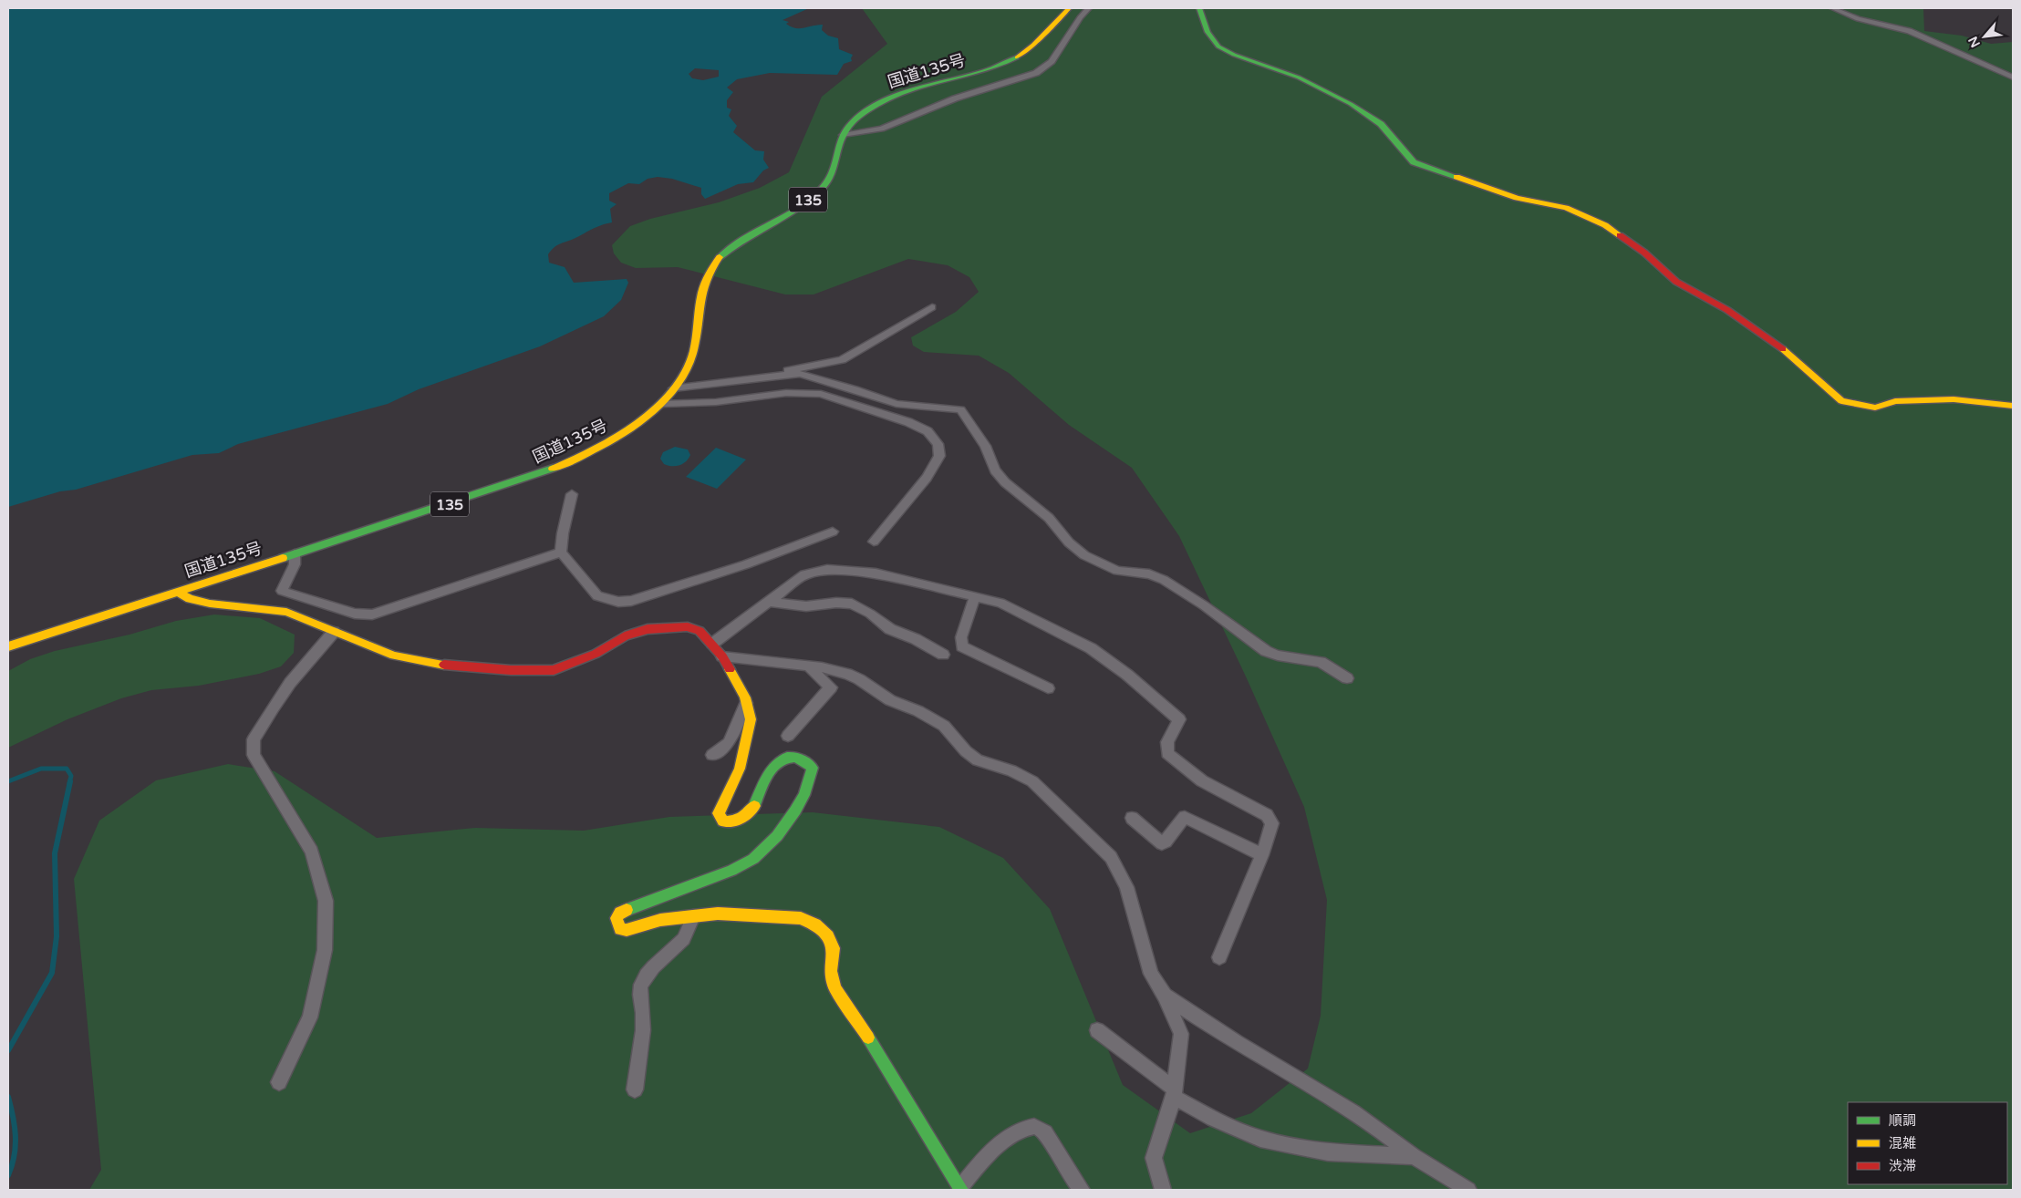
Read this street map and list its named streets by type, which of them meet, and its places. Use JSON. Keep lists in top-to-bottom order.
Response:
{
  "streets": {
    "main road": ["国道135号", "135"]
  },
  "legend": ["順調", "混雑", "渋滞"],
  "north": "bottom left"
}
